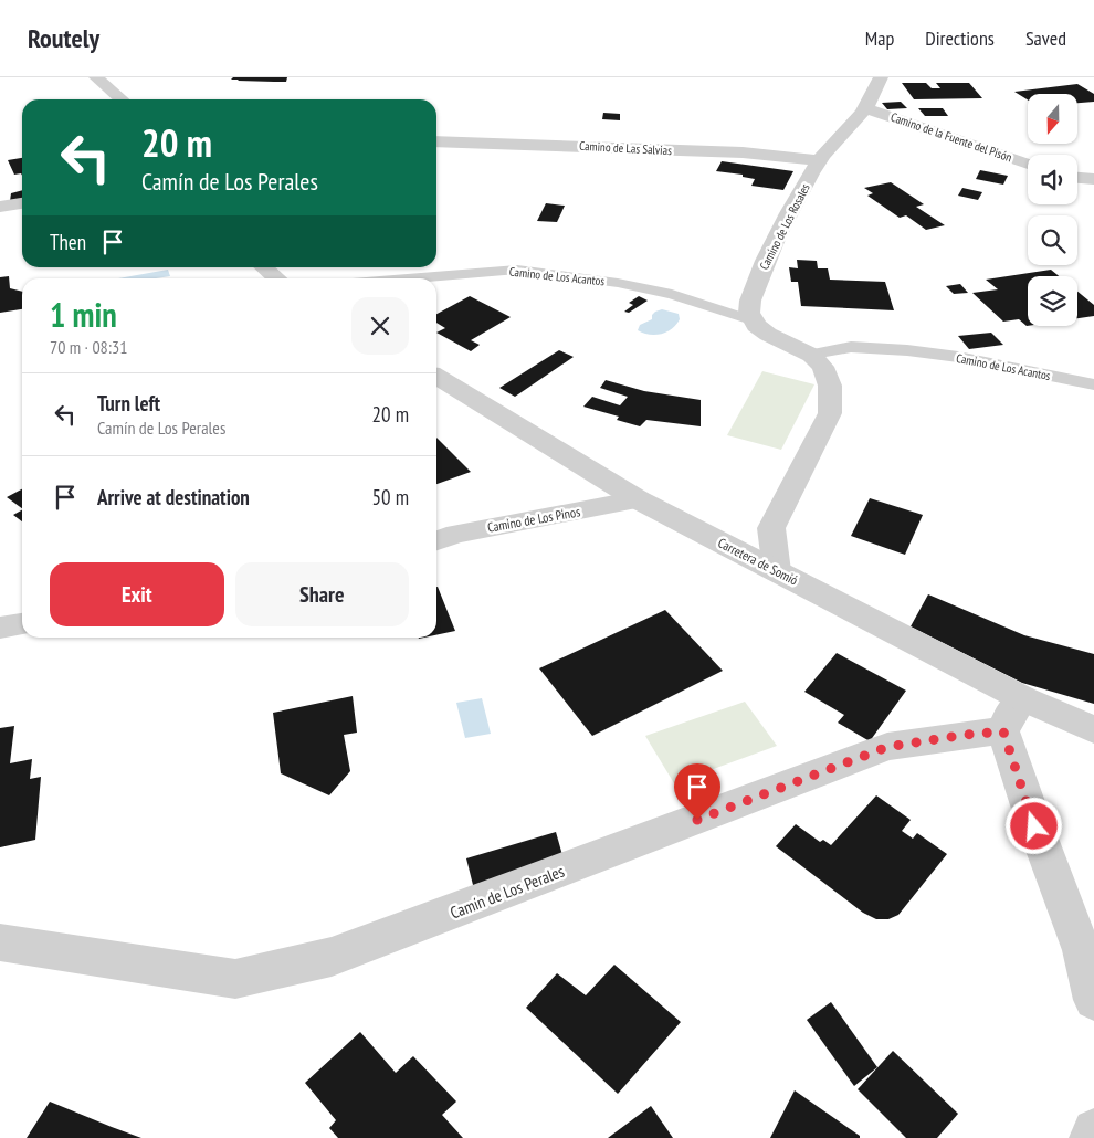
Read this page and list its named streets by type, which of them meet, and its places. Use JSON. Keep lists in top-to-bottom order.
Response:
{
  "streets": {
    "street": [
      "Camino de la Fuente del Pisón",
      "Camino de Las Salvias",
      "Camino de Los Rosales",
      "Camino de Los Pinos",
      "Carretera de Somió",
      "Camín de Los Perales"
    ],
    "lane": ["Camino de Los Acantos"]
  },
  "crossings": [
    ["Camino de la Fuente del Pisón", "Camino de Los Rosales"],
    ["Camino de Las Salvias", "Camino de Los Rosales"],
    ["Camino de Los Rosales", "Camino de Los Acantos"],
    ["Camino de Los Pinos", "Carretera de Somió"]
  ],
  "north": "bottom",
  "page": {
    "header": "Routely",
    "nav": ["Map", "Directions", "Saved"],
    "turn": ["20 m", "Camín de Los Perales"],
    "then": "Then",
    "heading": ["1 min", "70 m · 08:31"],
    "list": [
      {
        "name": "Turn left",
        "note": "Camín de Los Perales",
        "value": "20 m"
      },
      {
        "name": "Arrive at destination",
        "value": "50 m"
      }
    ],
    "buttons": ["Exit", "Share"]
  }
}
